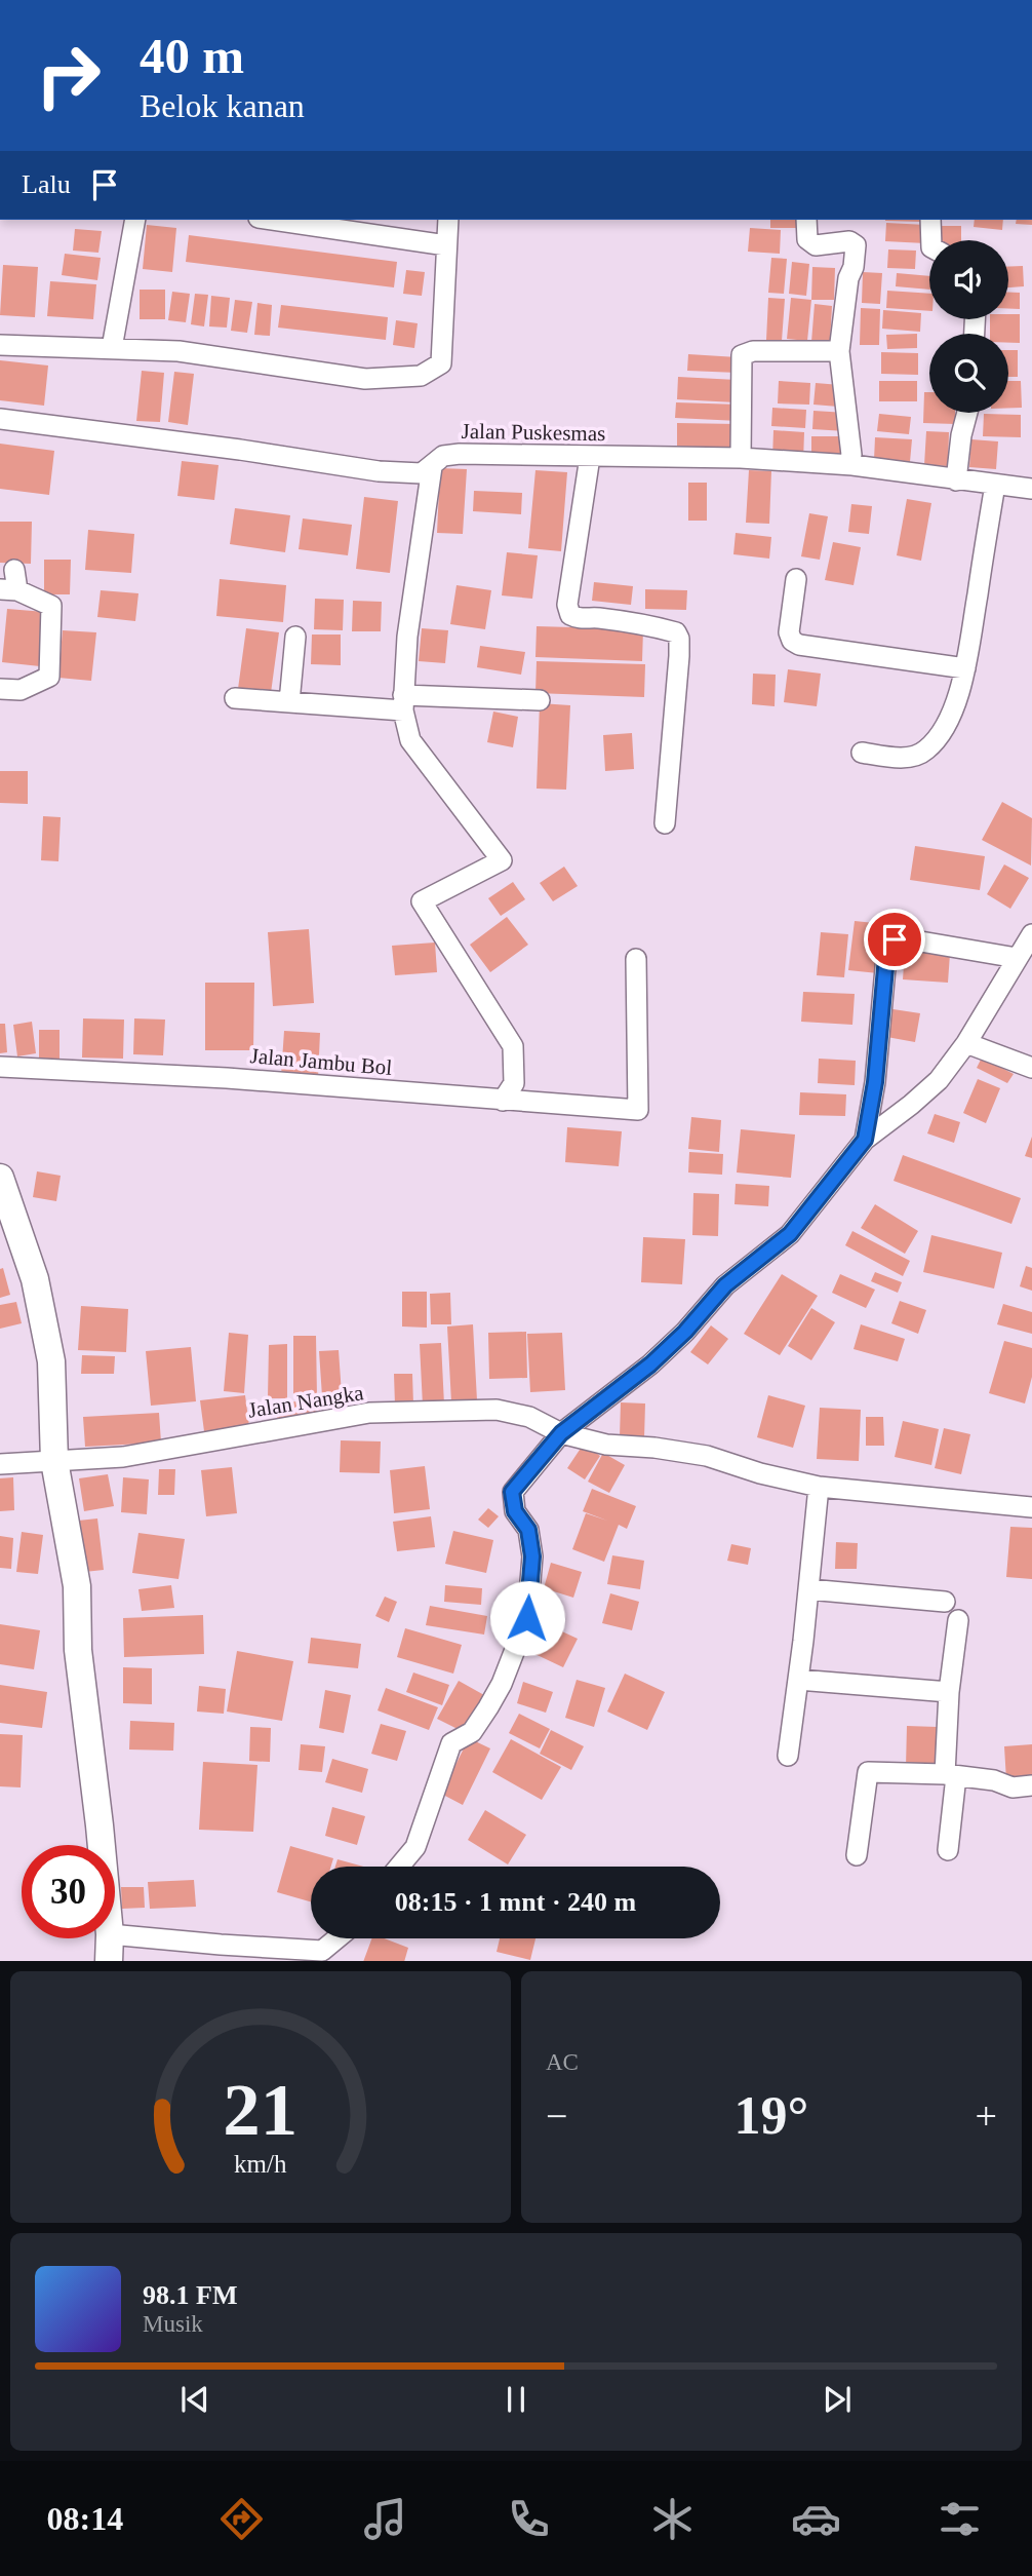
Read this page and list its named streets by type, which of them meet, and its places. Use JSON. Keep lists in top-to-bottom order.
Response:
{
  "streets": {
    "street": ["Jalan Puskesmas", "Jalan Jambu Bol", "Jalan Nangka"]
  },
  "page": {
    "turn": ["40 m", "Belok kanan"],
    "then": "Lalu",
    "limit": "30",
    "trip": "08:15 · 1 mnt · 240 m",
    "tile": "AC",
    "heat": ["−", "19°", "+"],
    "song": ["98.1 FM", "Musik"],
    "tabs": "08:14",
    "gauge": ["21", "km/h"]
  }
}
